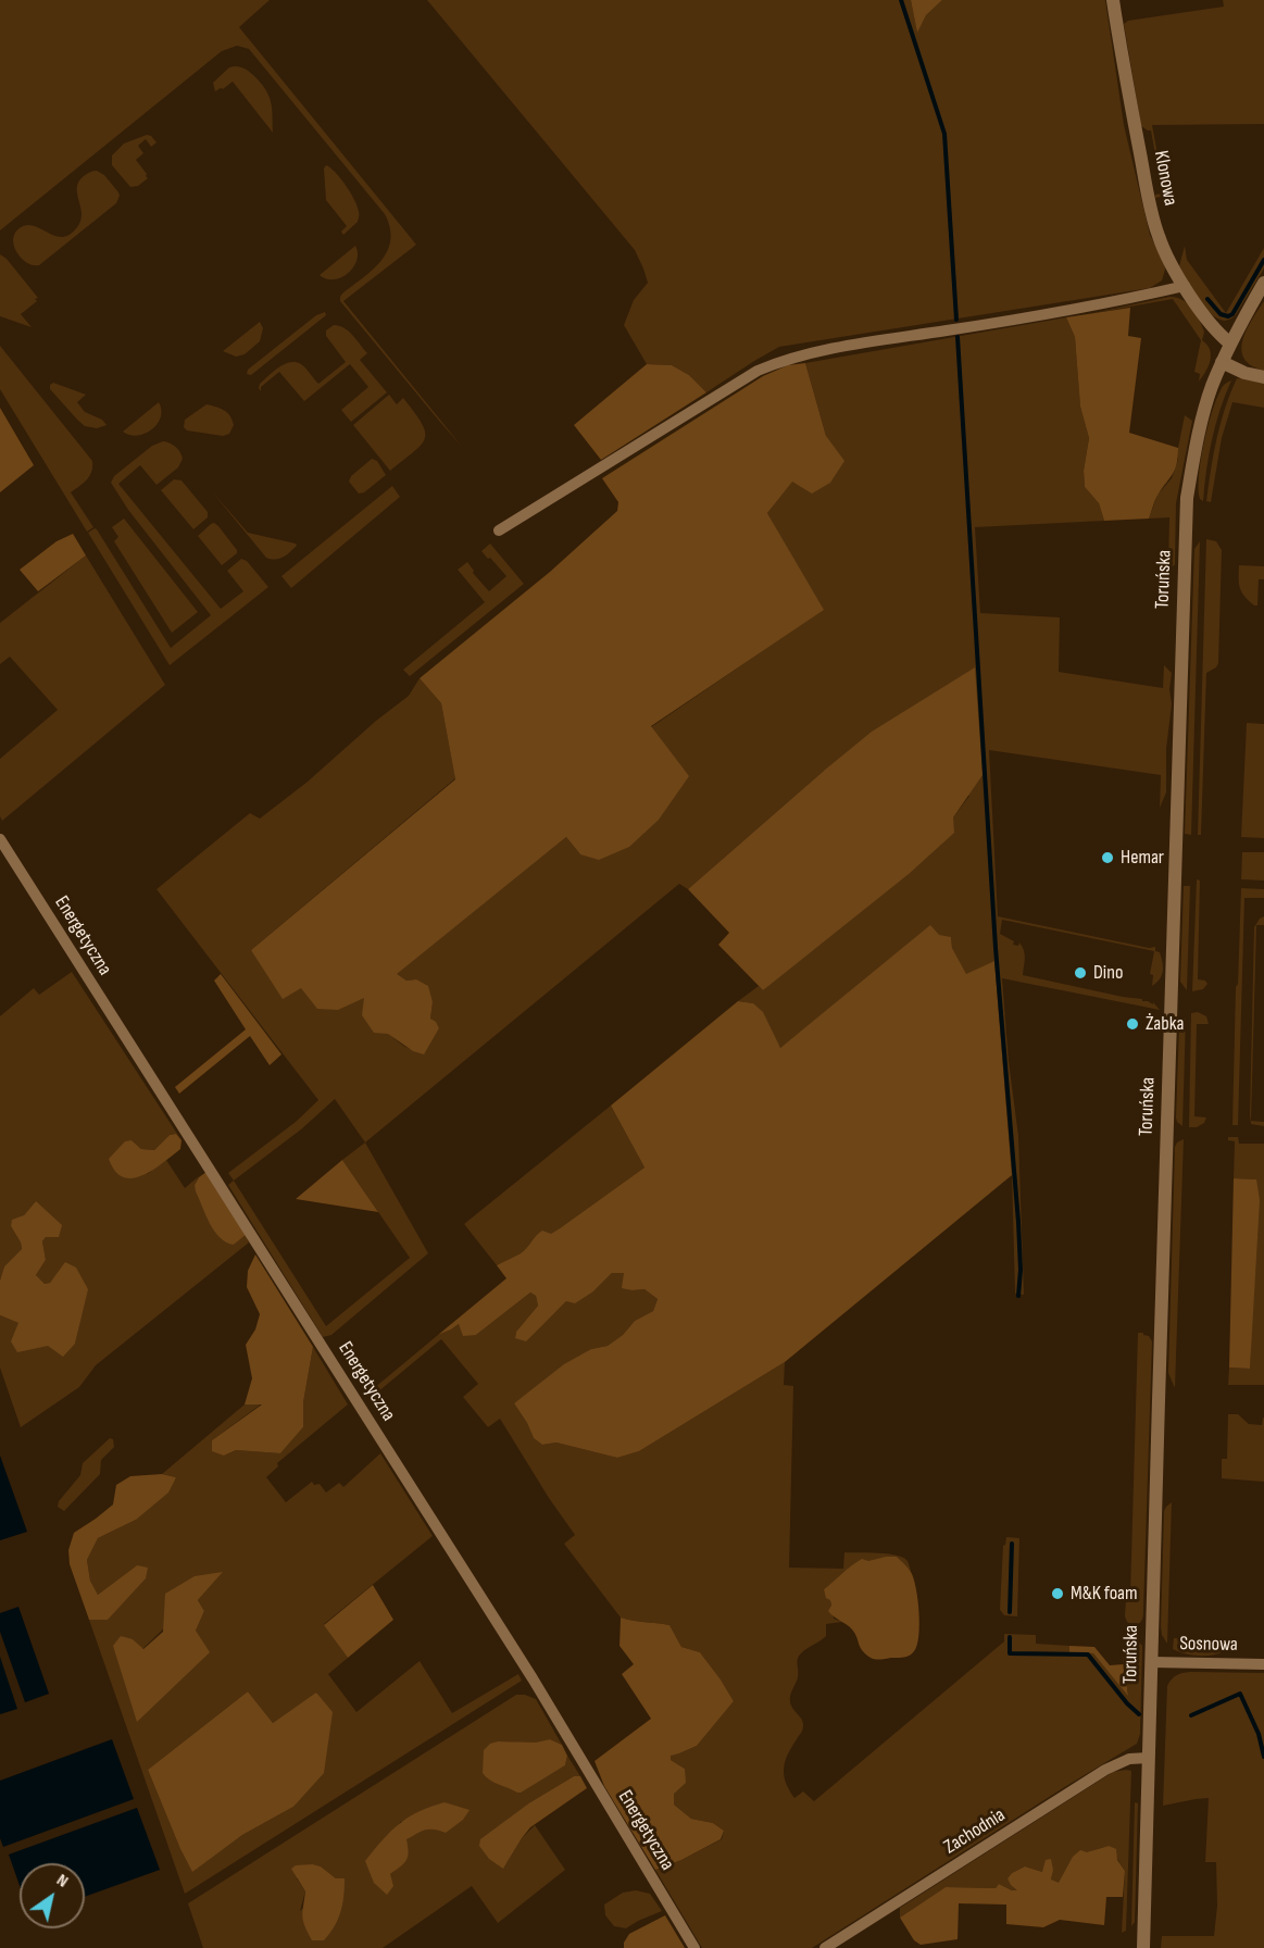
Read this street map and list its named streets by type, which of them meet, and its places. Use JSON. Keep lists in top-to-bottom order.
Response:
{
  "streets": {
    "street": [
      "Klonowa",
      "Toruńska",
      "Energetyczna",
      "Sosnowa",
      "Zachodnia"
    ]
  },
  "crossings": [
    ["Klonowa", "Toruńska"],
    ["Toruńska", "Sosnowa"],
    ["Toruńska", "Zachodnia"]
  ],
  "places": [
    "Hemar",
    "Dino",
    "Żabka",
    "M&K foam"
  ],
  "north": "top right"
}
